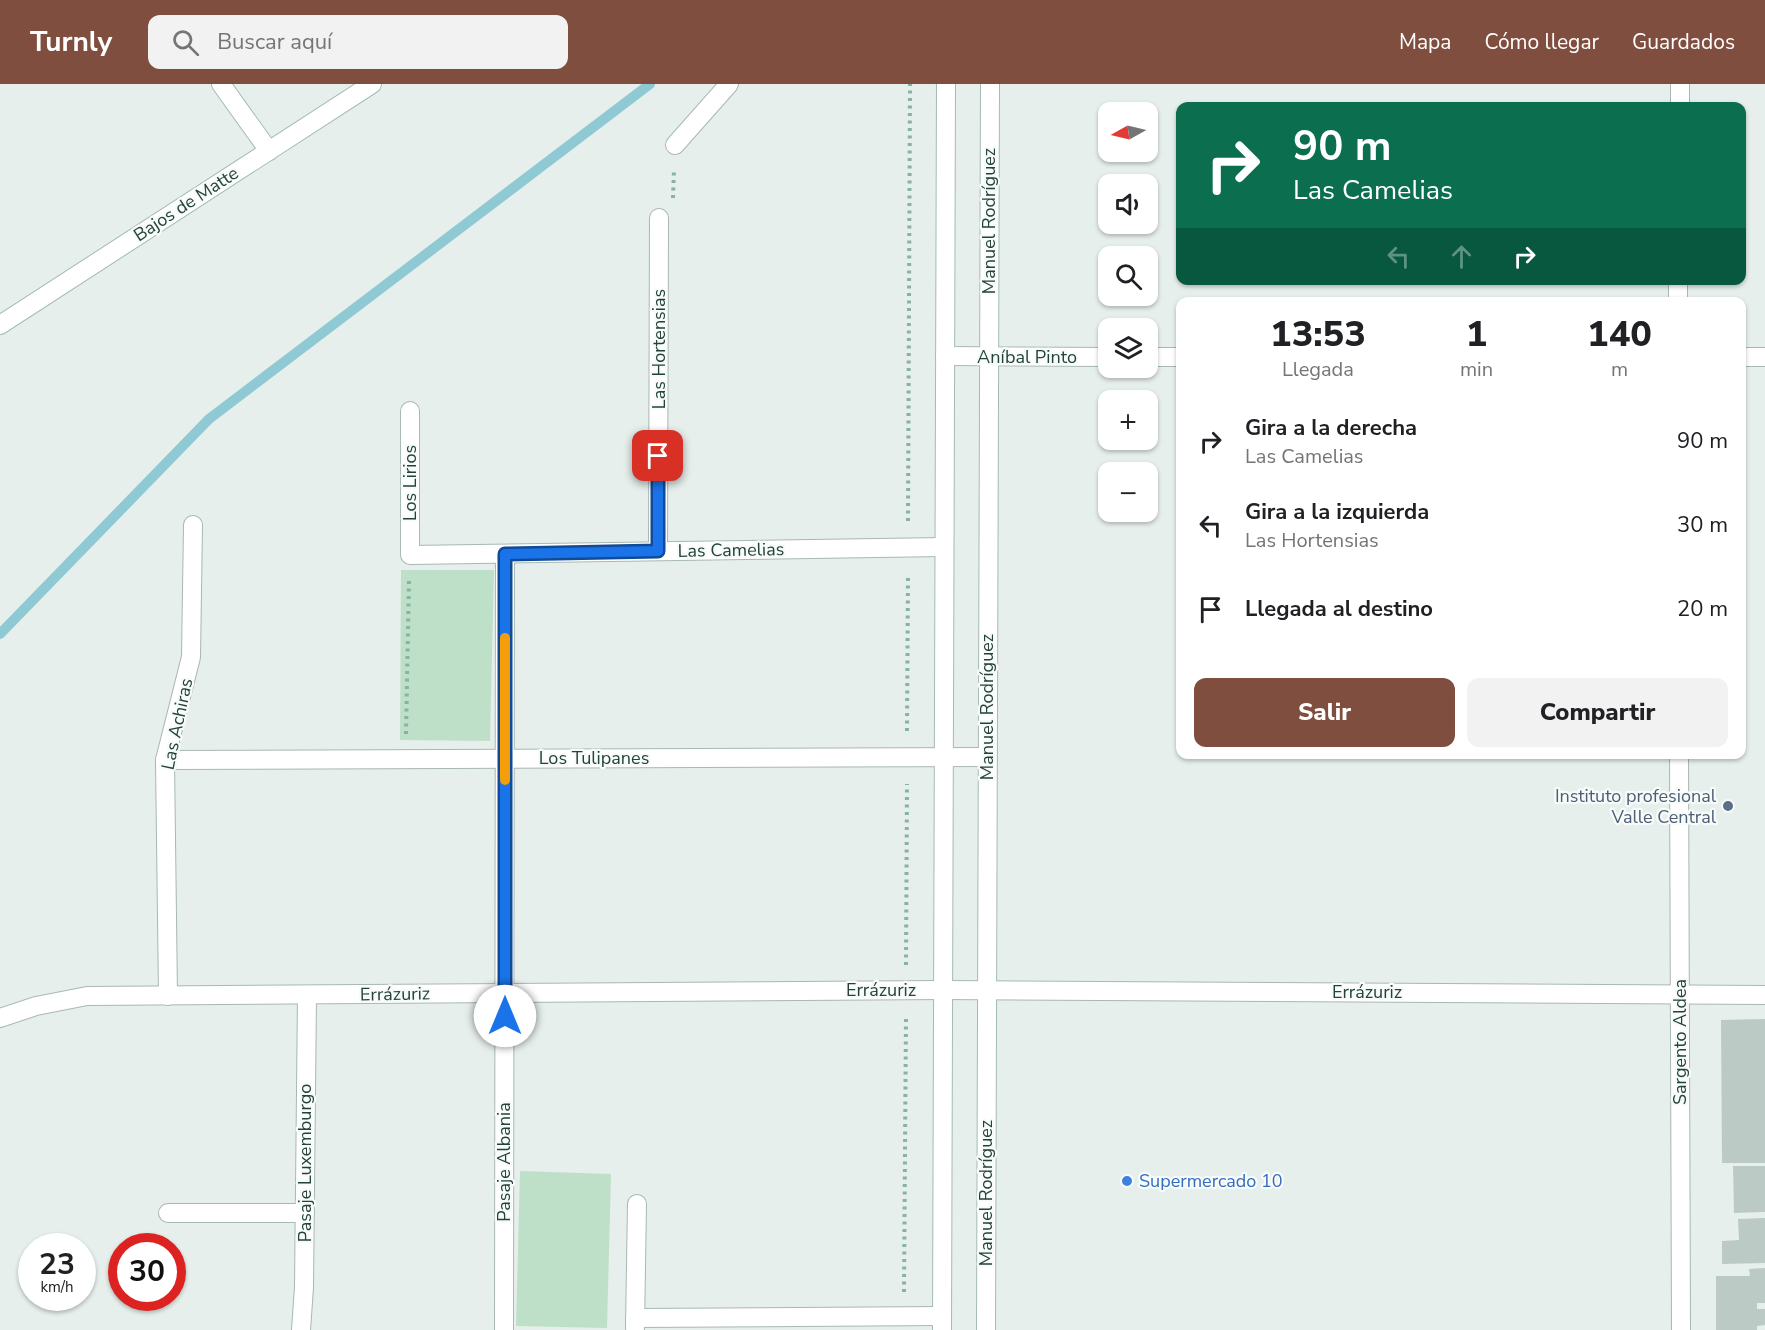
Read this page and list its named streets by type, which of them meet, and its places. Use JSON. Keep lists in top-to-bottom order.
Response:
{
  "streets": {
    "street": [
      "Bajos de Matte",
      "Manuel Rodríguez",
      "Las Hortensias",
      "Aníbal Pinto",
      "Los Lirios",
      "Las Camelias",
      "Las Achiras",
      "Los Tulipanes",
      "Errázuriz",
      "Sargento Aldea",
      "Pasaje Albania",
      "Pasaje Luxemburgo"
    ]
  },
  "crossings": [
    ["Manuel Rodríguez", "Aníbal Pinto"],
    ["Manuel Rodríguez", "Los Tulipanes"],
    ["Manuel Rodríguez", "Errázuriz"],
    ["Las Hortensias", "Las Camelias"],
    ["Los Lirios", "Las Camelias"],
    ["Las Camelias", "Pasaje Albania"],
    ["Las Achiras", "Los Tulipanes"],
    ["Las Achiras", "Errázuriz"],
    ["Los Tulipanes", "Pasaje Albania"],
    ["Errázuriz", "Sargento Aldea"],
    ["Errázuriz", "Pasaje Albania"],
    ["Errázuriz", "Pasaje Luxemburgo"]
  ],
  "places": ["Instituto profesional Valle Central", "Supermercado 10"],
  "north": "left",
  "page": {
    "header": "Turnly",
    "search": "Buscar aquí",
    "nav": ["Mapa", "Cómo llegar", "Guardados"],
    "map_buttons": ["+", "−"],
    "turn": ["90 m", "Las Camelias"],
    "eta": [
      "13:53",
      "Llegada",
      "1",
      "min",
      "140",
      "m"
    ],
    "list": [
      {
        "name": "Gira a la derecha",
        "note": "Las Camelias",
        "value": "90 m"
      },
      {
        "name": "Gira a la izquierda",
        "note": "Las Hortensias",
        "value": "30 m"
      },
      {
        "name": "Llegada al destino",
        "value": "20 m"
      }
    ],
    "buttons": ["Salir", "Compartir"],
    "speed": "23 km/h",
    "limit": "30"
  }
}
